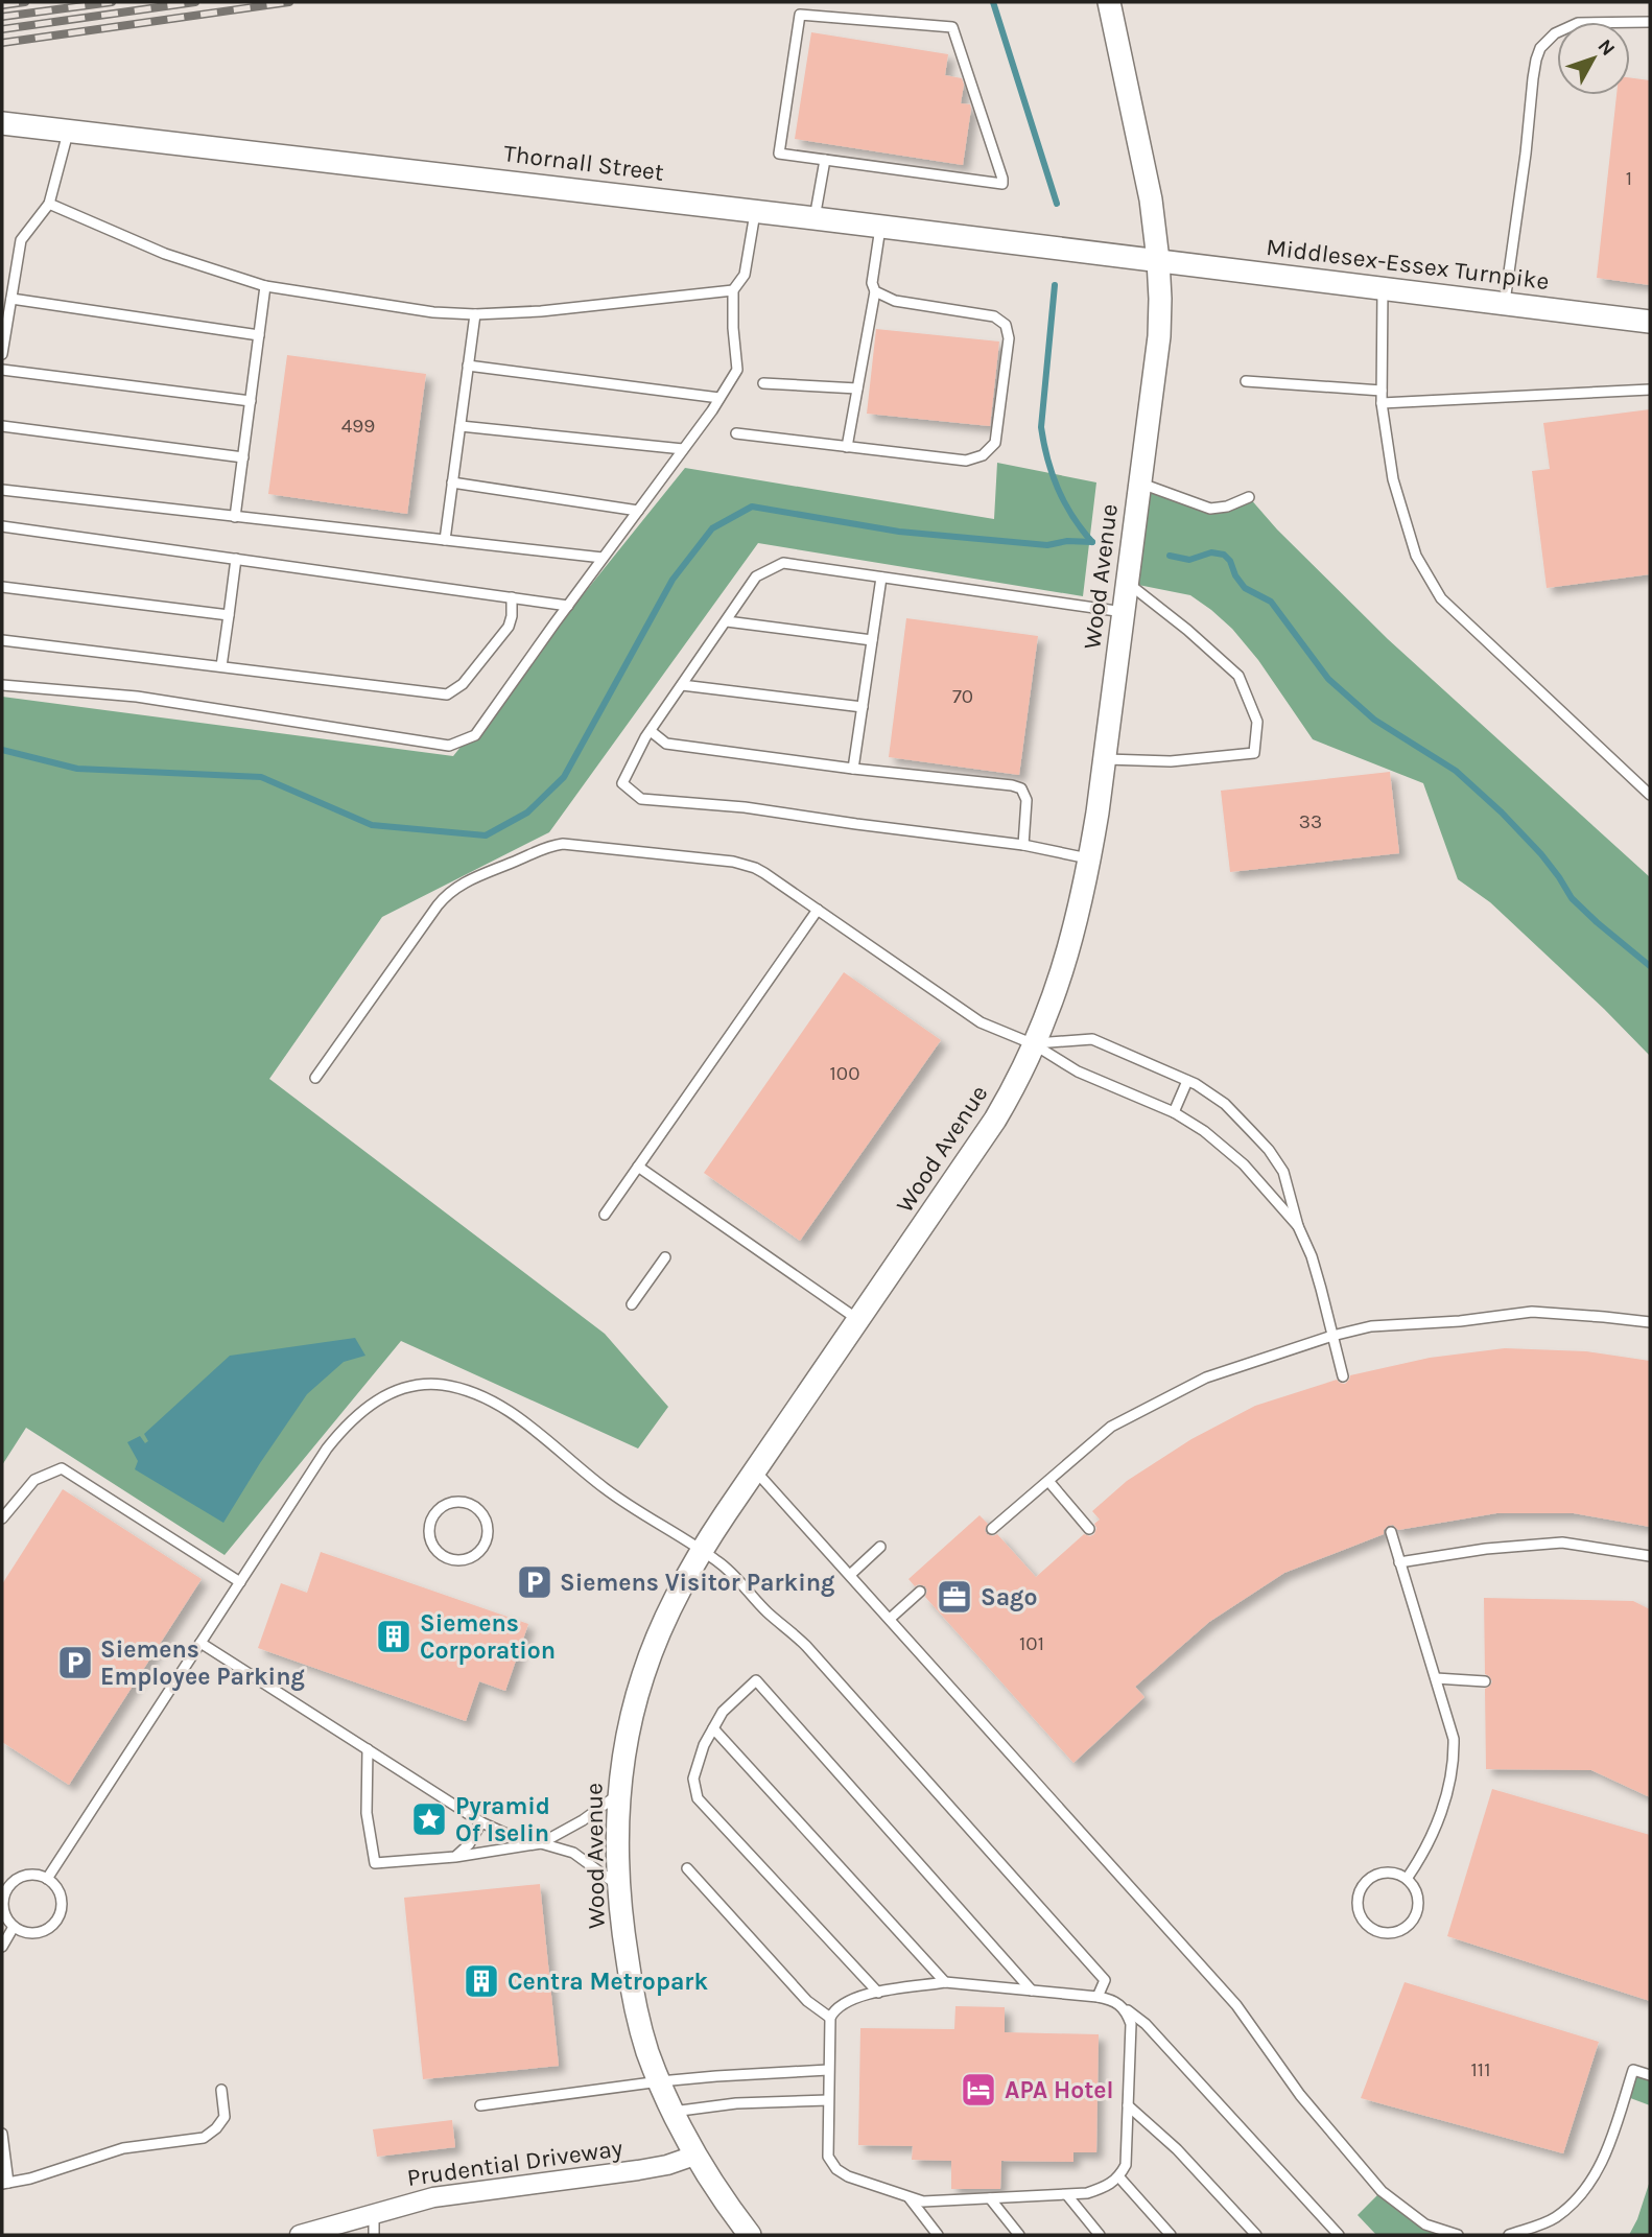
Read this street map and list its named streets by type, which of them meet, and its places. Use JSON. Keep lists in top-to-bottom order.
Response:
{
  "streets": {
    "street": [
      "Thornall Street",
      "Middlesex-Essex Turnpike",
      "Wood Avenue",
      "Prudential Driveway"
    ]
  },
  "crossings": [
    ["Thornall Street", "Middlesex-Essex Turnpike"],
    ["Thornall Street", "Wood Avenue"],
    ["Middlesex-Essex Turnpike", "Wood Avenue"],
    ["Wood Avenue", "Prudential Driveway"]
  ],
  "places": {
    "parking": ["Siemens Visitor Parking", "Siemens Employee Parking"],
    "office": ["Sago"],
    "building": ["Siemens Corporation", "Centra Metropark"],
    "place": ["Pyramid Of Iselin"],
    "hotel": ["APA Hotel"]
  },
  "house_numbers": [
    "1",
    "499",
    "70",
    "33",
    "100",
    "101",
    "111"
  ],
  "north": "top right"
}
